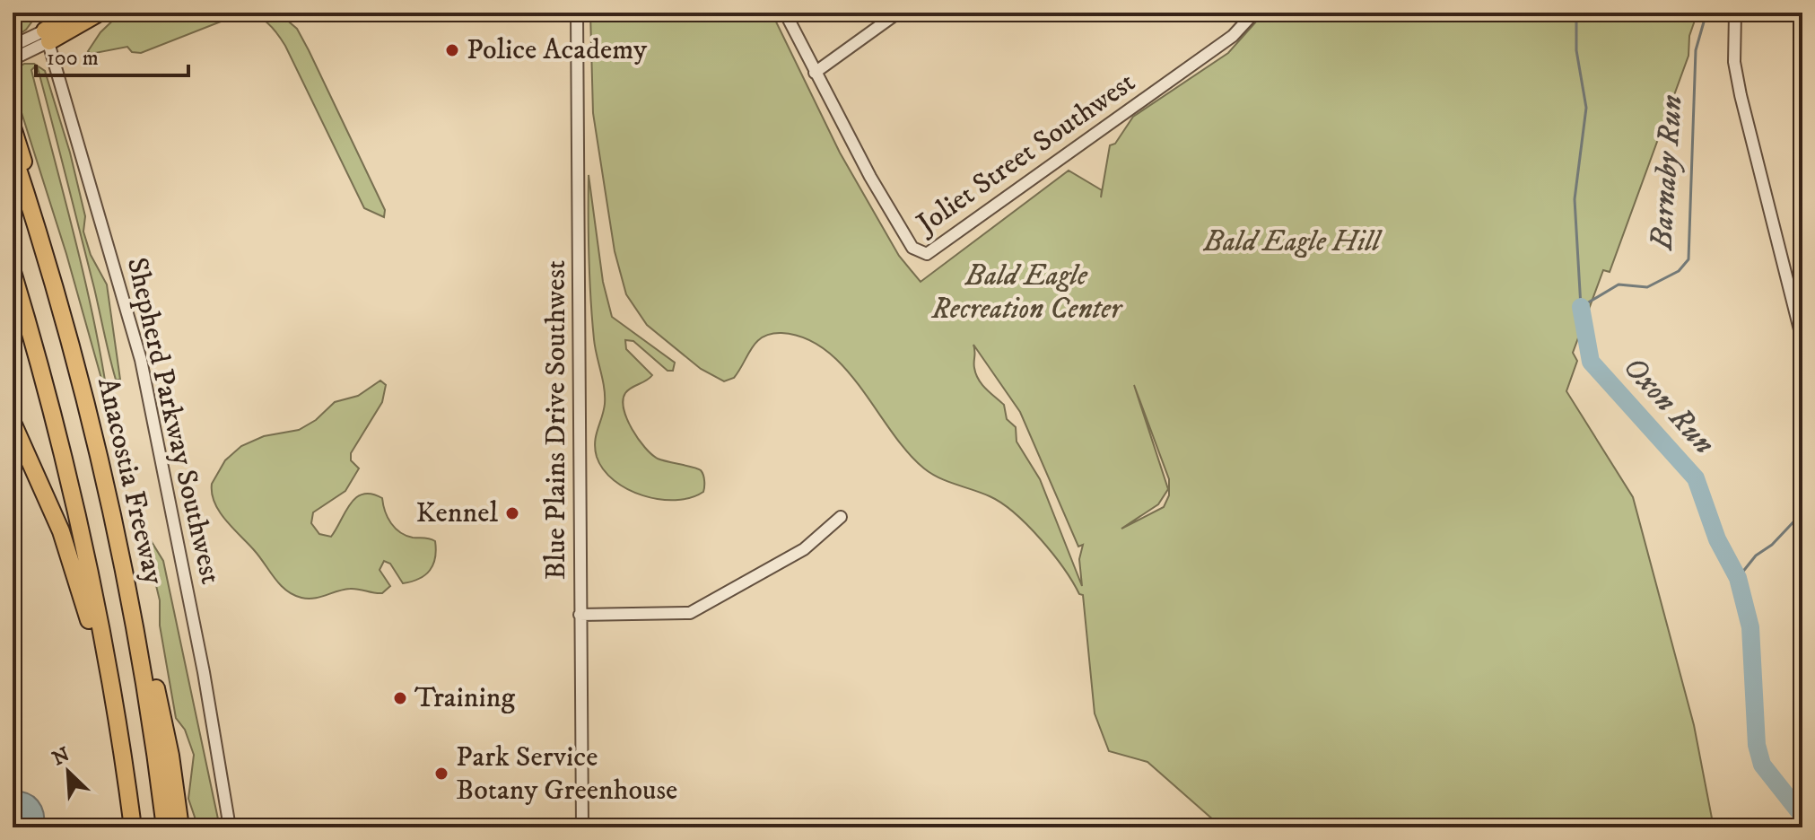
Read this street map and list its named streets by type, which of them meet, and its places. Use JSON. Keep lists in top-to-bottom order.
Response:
{
  "streets": {
    "highway": ["Anacostia Freeway"],
    "street": ["Joliet Street Southwest", "Blue Plains Drive Southwest", "Shepherd Parkway Southwest"]
  },
  "water": ["Barnaby Run", "Oxon Run"],
  "parks": ["Bald Eagle Hill", "Bald Eagle Recreation Center"],
  "places": [
    "Police Academy",
    "Kennel",
    "Training",
    "Park Service Botany Greenhouse"
  ],
  "scale_bar": "100 m",
  "north": "top left"
}
